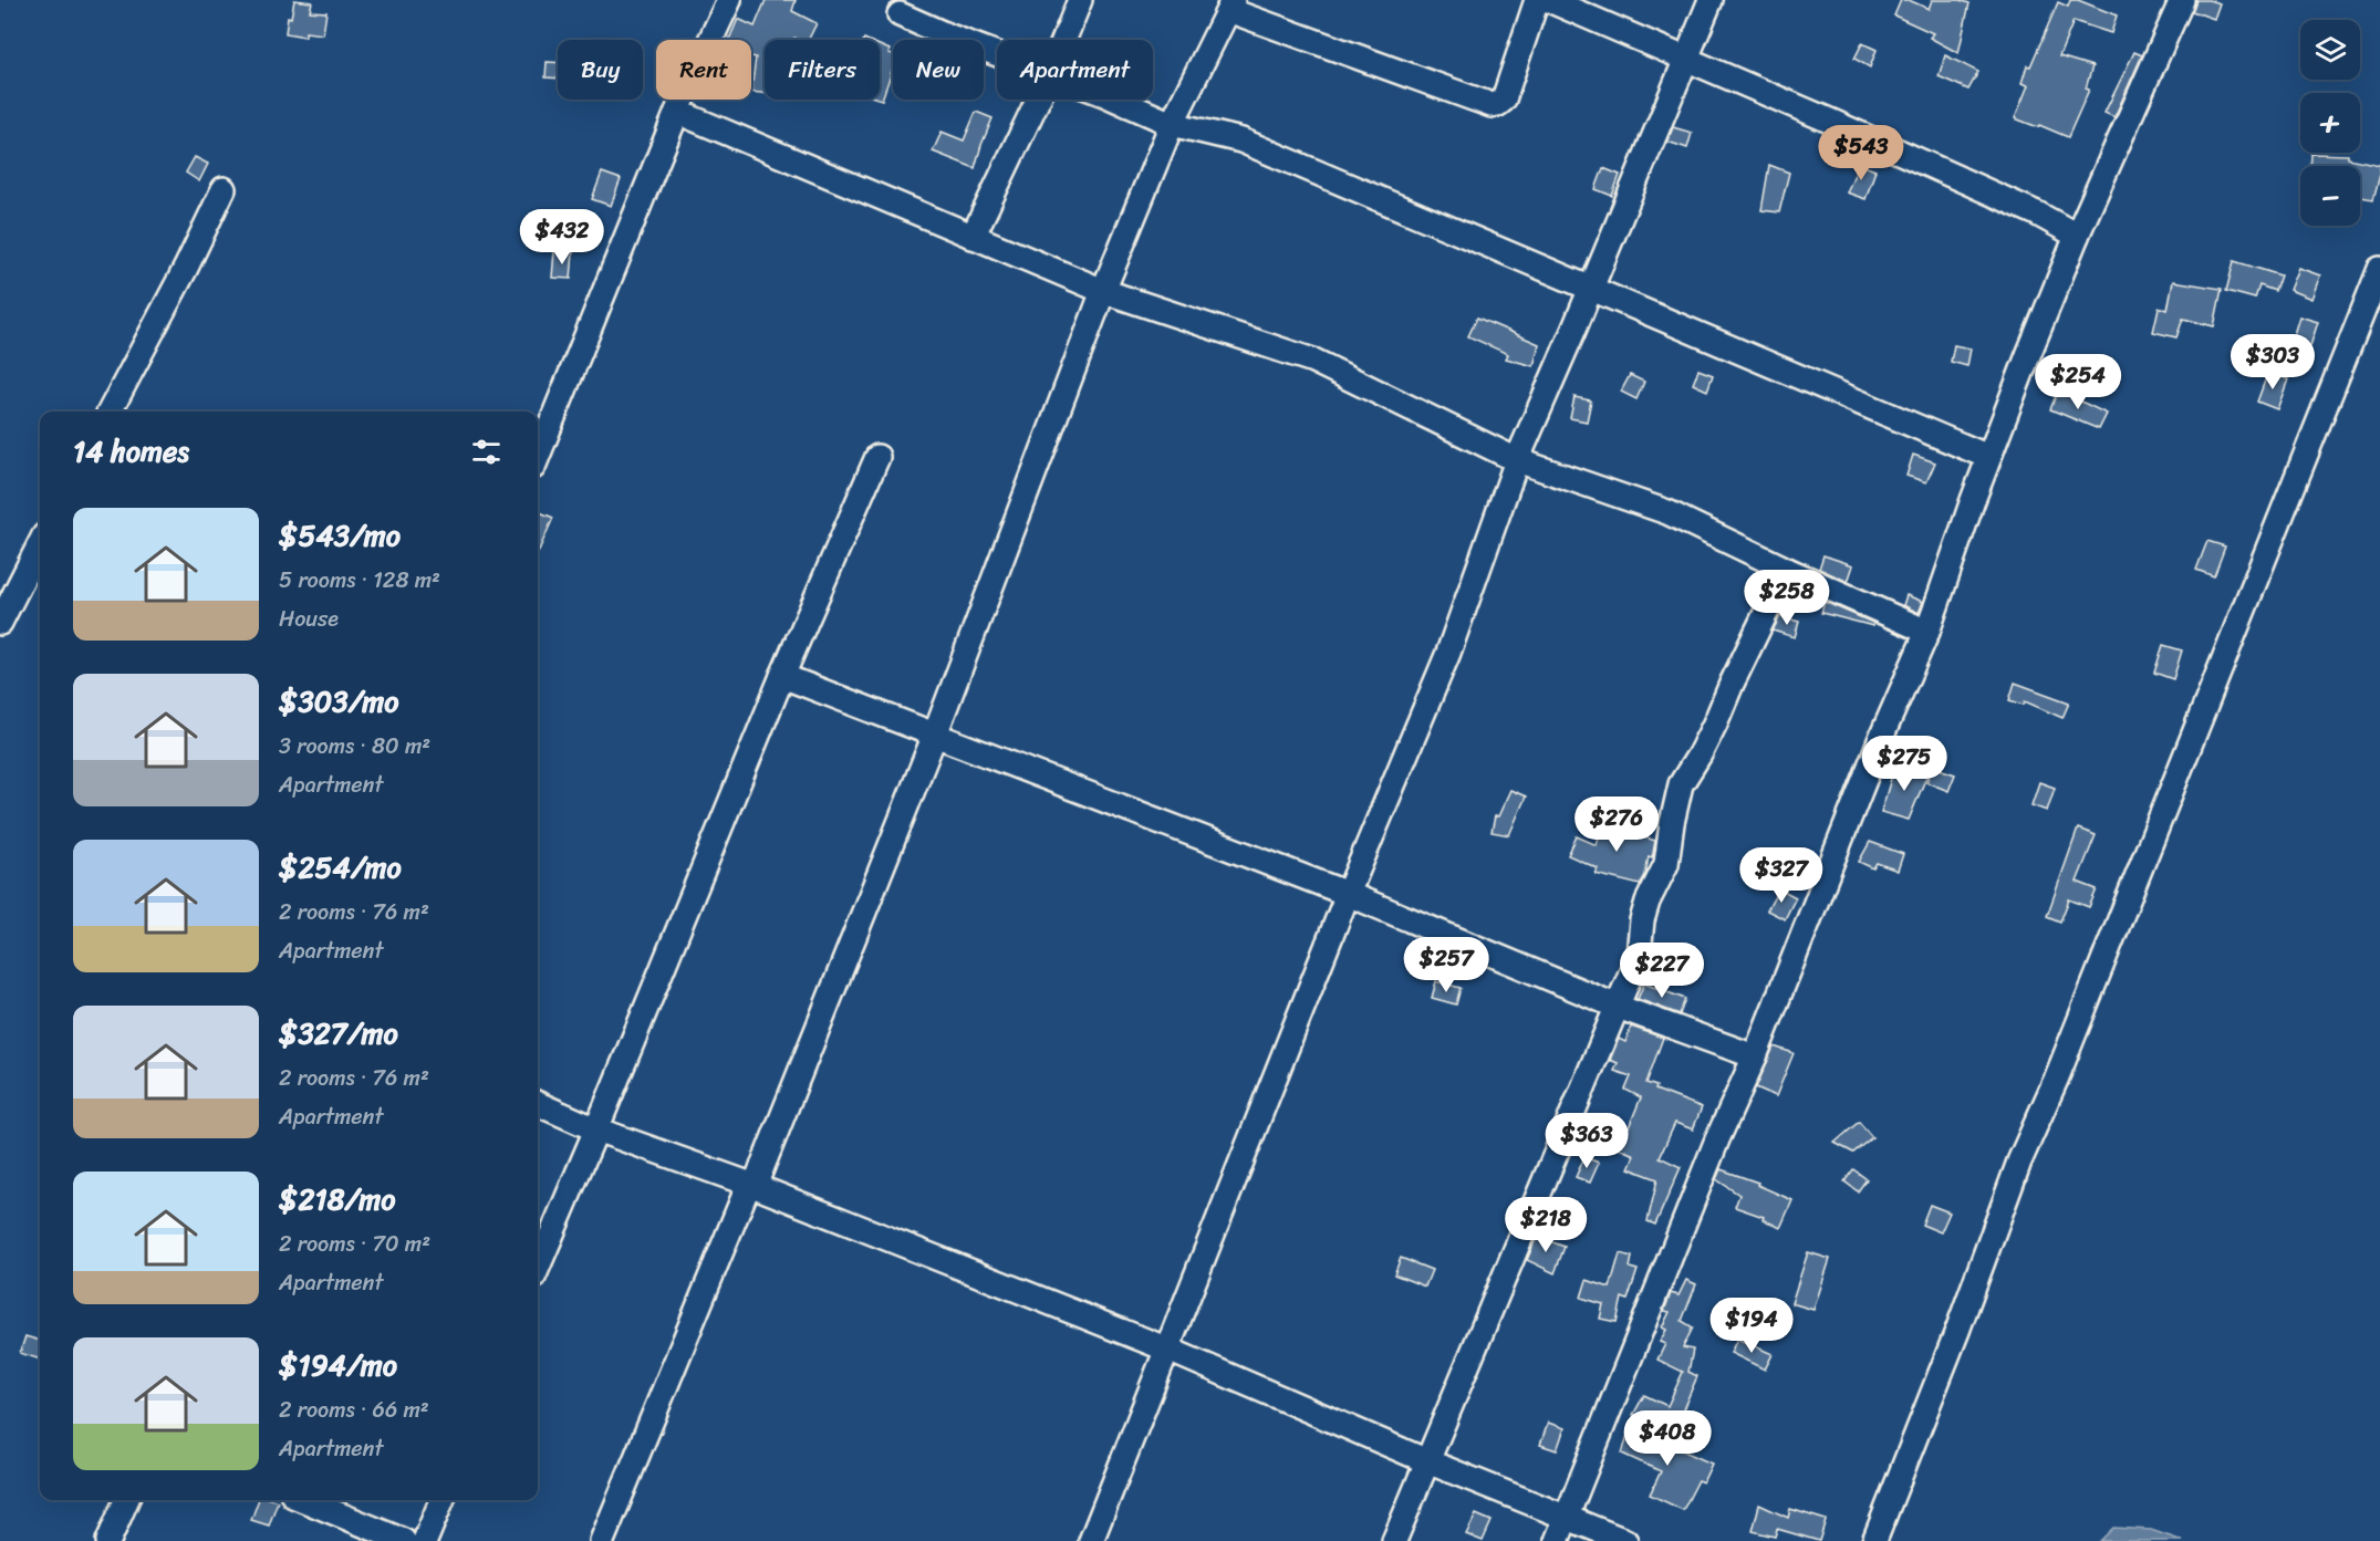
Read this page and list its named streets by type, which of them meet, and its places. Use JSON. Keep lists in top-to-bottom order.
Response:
{
  "page": {
    "map_buttons": ["+", "−"],
    "chip": [
      "Buy",
      "Rent",
      "Filters",
      "New",
      "Apartment"
    ],
    "price": [
      "$543",
      "$432",
      "$303",
      "$254",
      "$258",
      "$275",
      "$276",
      "$327",
      "$257",
      "$227",
      "$363",
      "$218",
      "$194",
      "$408"
    ],
    "heading": "14 homes",
    "list": [
      {
        "name": "$543/mo",
        "note": "5 rooms · 128 m² · House"
      },
      {
        "name": "$303/mo",
        "note": "3 rooms · 80 m² · Apartment"
      },
      {
        "name": "$254/mo",
        "note": "2 rooms · 76 m² · Apartment"
      },
      {
        "name": "$327/mo",
        "note": "2 rooms · 76 m² · Apartment"
      },
      {
        "name": "$218/mo",
        "note": "2 rooms · 70 m² · Apartment"
      },
      {
        "name": "$194/mo",
        "note": "2 rooms · 66 m² · Apartment"
      }
    ]
  }
}
